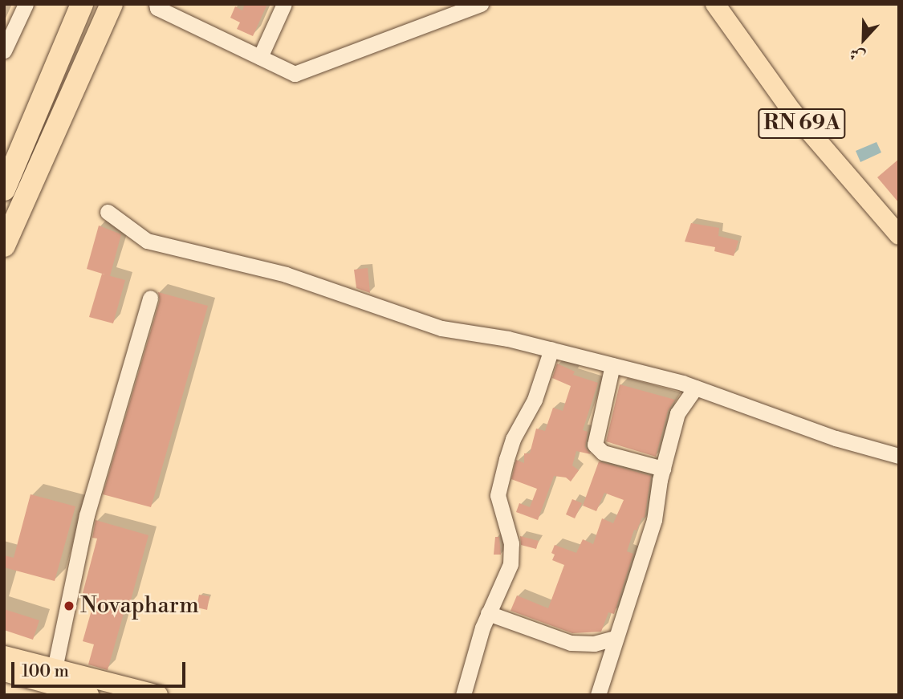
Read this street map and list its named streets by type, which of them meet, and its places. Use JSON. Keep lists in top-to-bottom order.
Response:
{
  "streets": {
    "main road": ["RN 69A"]
  },
  "places": ["Novapharm"],
  "scale_bar": "100 m",
  "north": "bottom"
}
